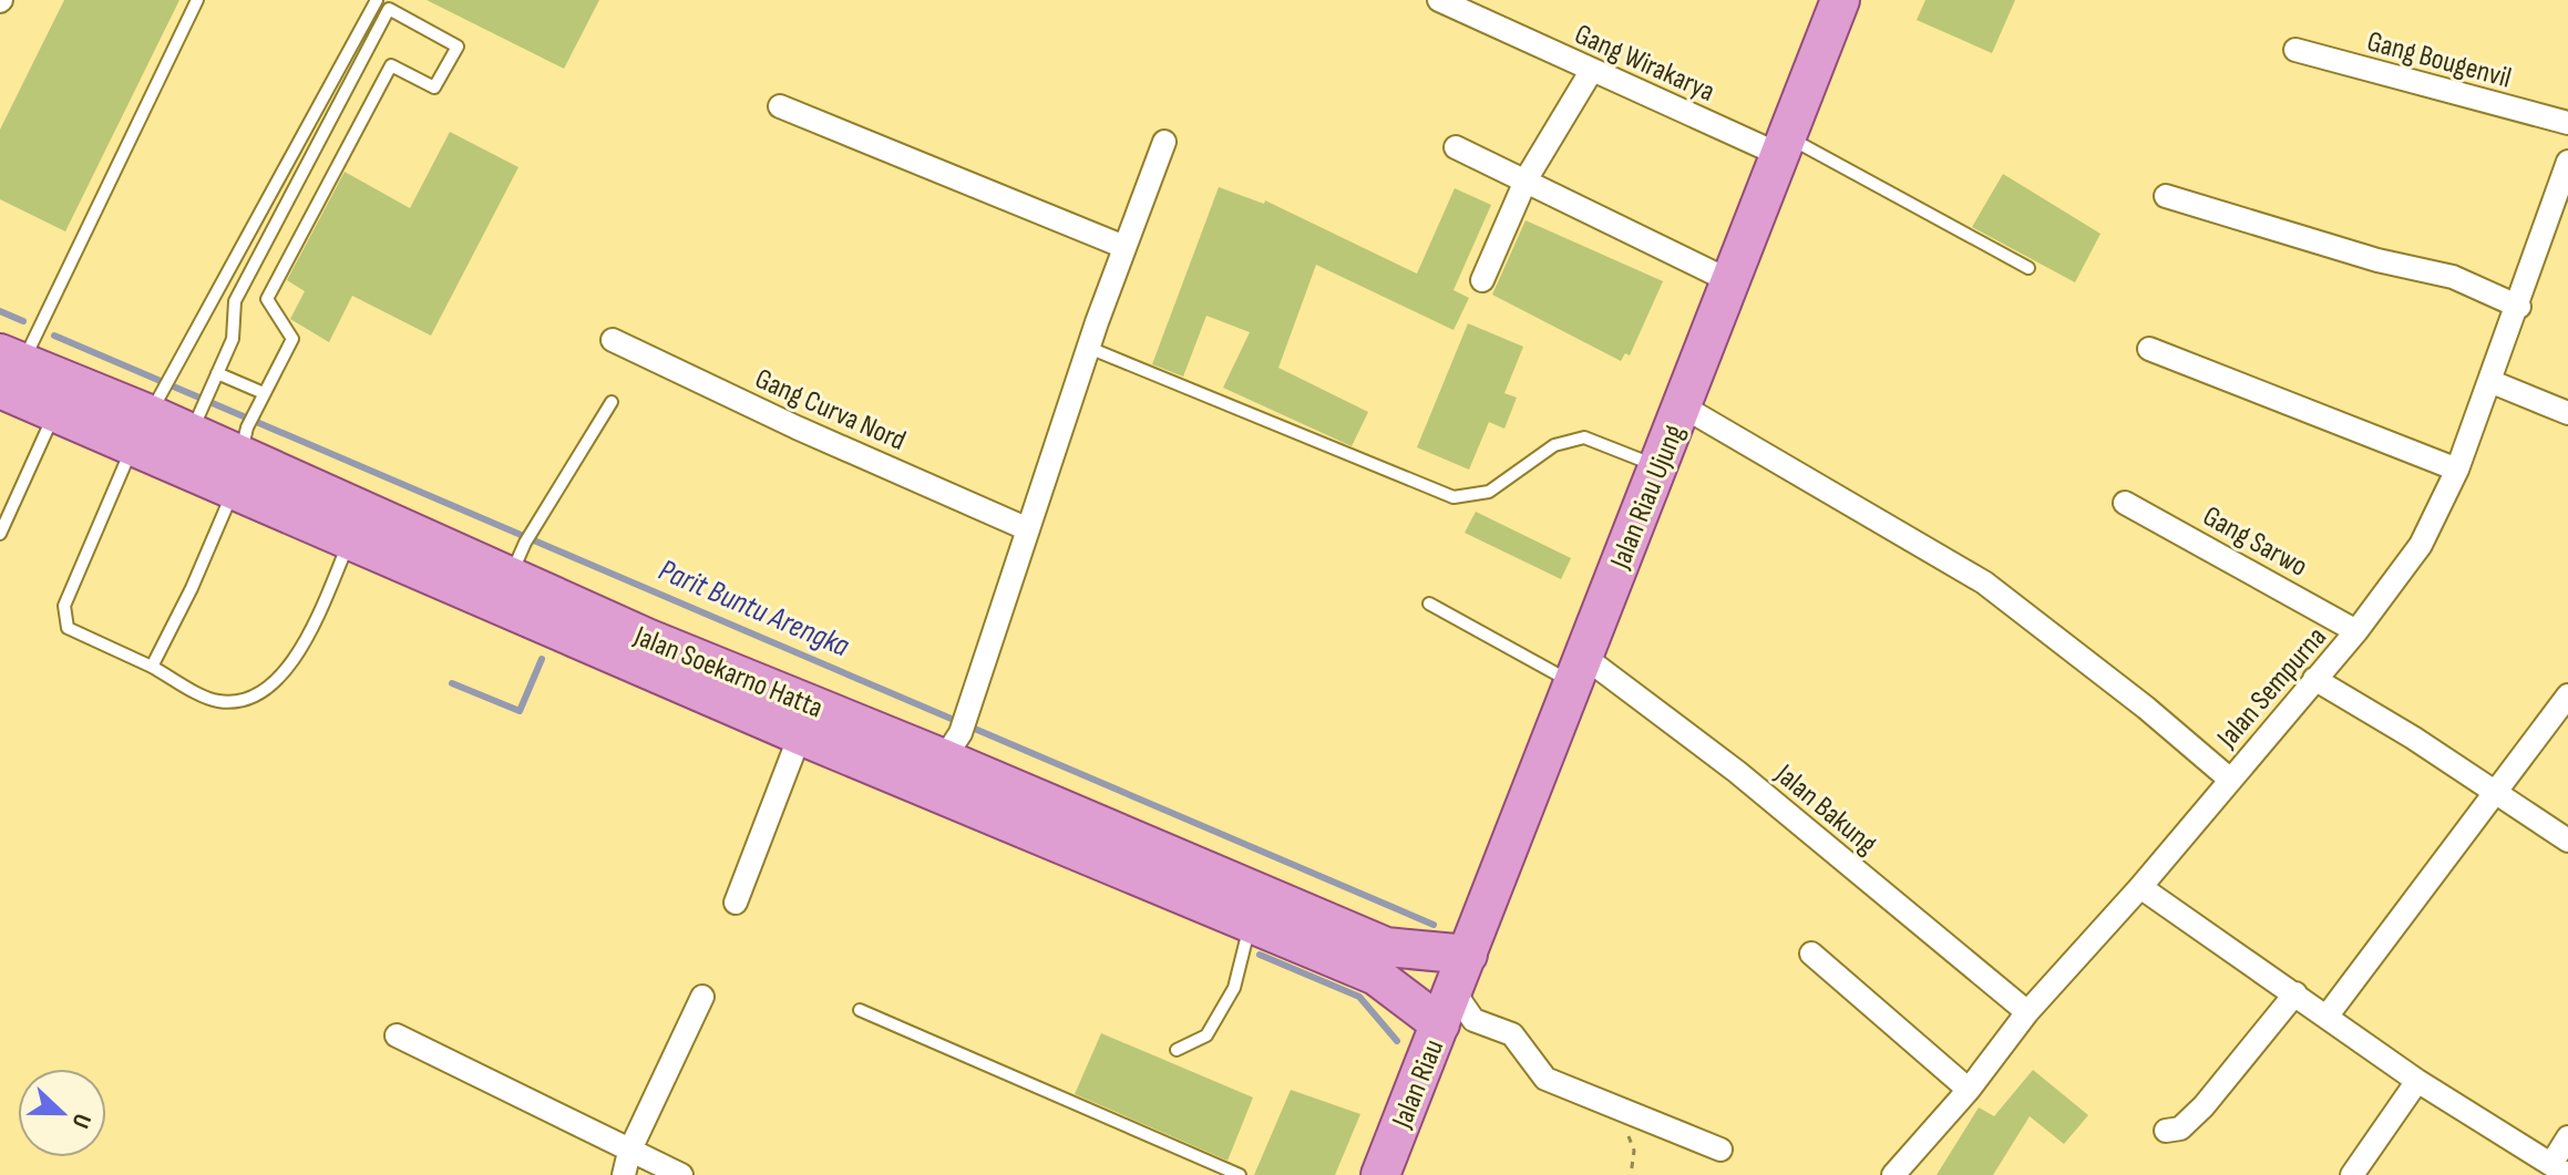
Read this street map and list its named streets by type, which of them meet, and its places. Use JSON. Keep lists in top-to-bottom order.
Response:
{
  "streets": {
    "main road": ["Jalan Riau Ujung", "Jalan Soekarno Hatta", "Jalan Riau"],
    "street": [
      "Gang Bougenvil",
      "Gang Wirakarya",
      "Gang Curva Nord",
      "Gang Sarwo",
      "Jalan Sempurna",
      "Jalan Bakung"
    ]
  },
  "crossings": [
    ["Gang Wirakarya", "Jalan Riau Ujung"],
    ["Jalan Riau Ujung", "Jalan Soekarno Hatta"],
    ["Jalan Riau Ujung", "Jalan Bakung"],
    ["Jalan Riau Ujung", "Jalan Riau"],
    ["Gang Sarwo", "Jalan Sempurna"],
    ["Jalan Soekarno Hatta", "Jalan Riau"],
    ["Jalan Sempurna", "Jalan Bakung"]
  ],
  "water": ["Parit Buntu Arengka"],
  "north": "right"
}
